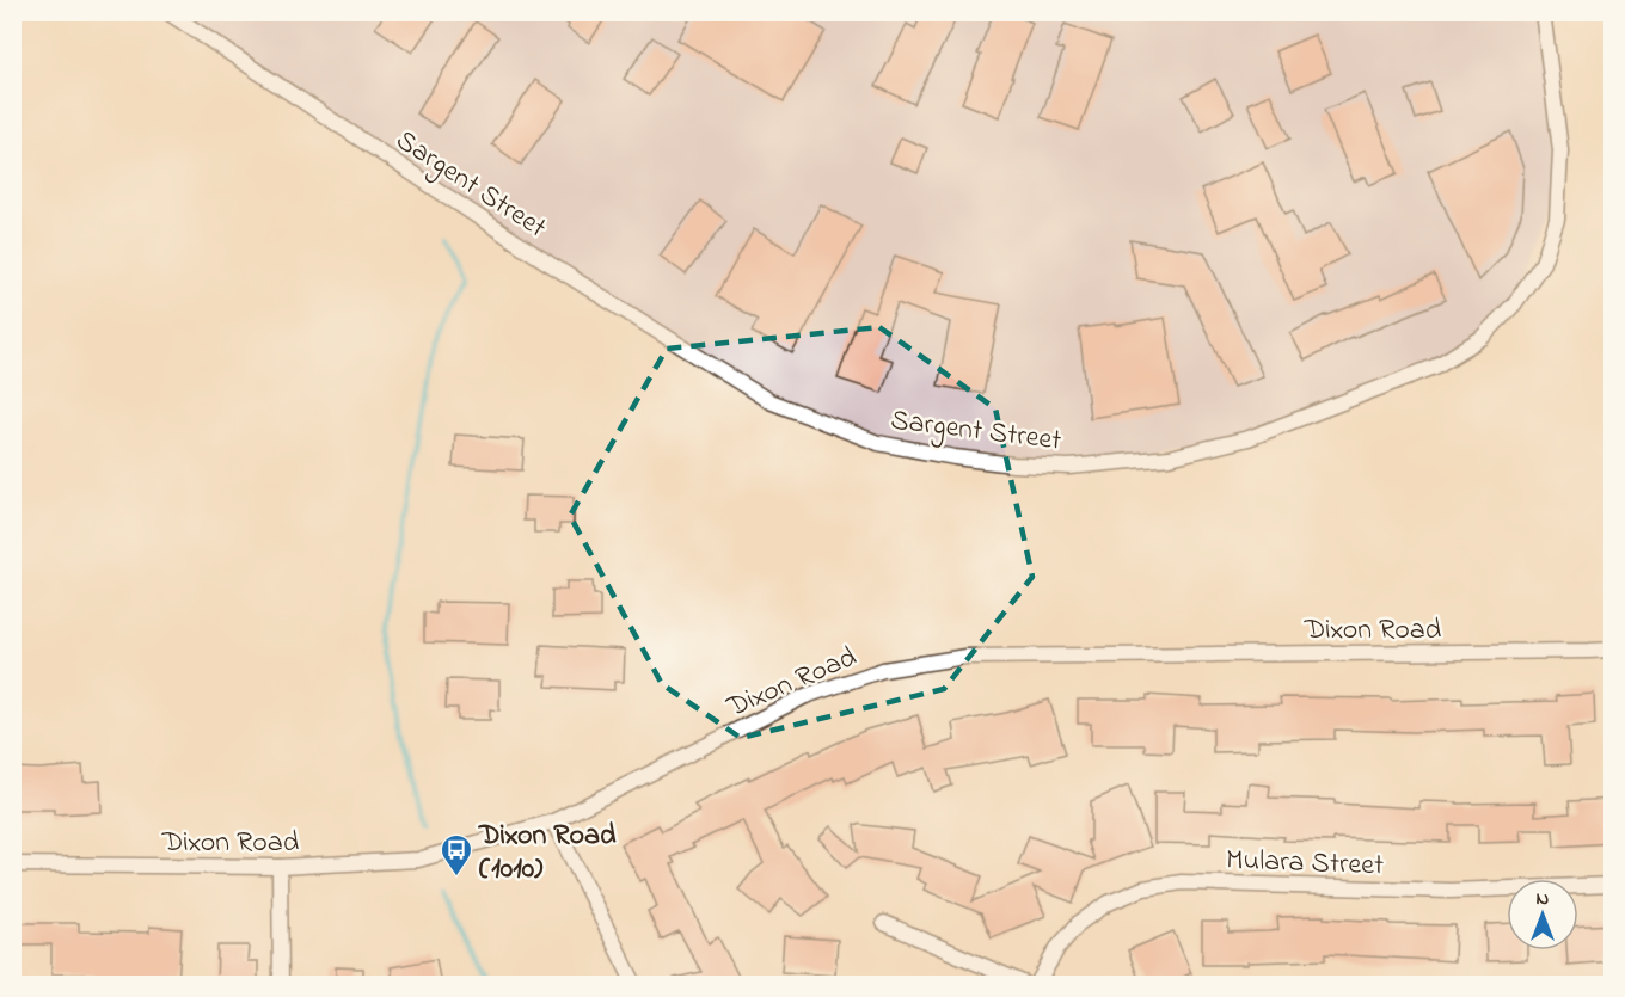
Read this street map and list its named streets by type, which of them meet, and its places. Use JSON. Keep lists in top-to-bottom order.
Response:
{
  "streets": {
    "street": ["Sargent Street", "Dixon Road", "Mulara Street"]
  },
  "places": {
    "bus stop": ["Dixon Road (1010)"]
  },
  "north": "top"
}
